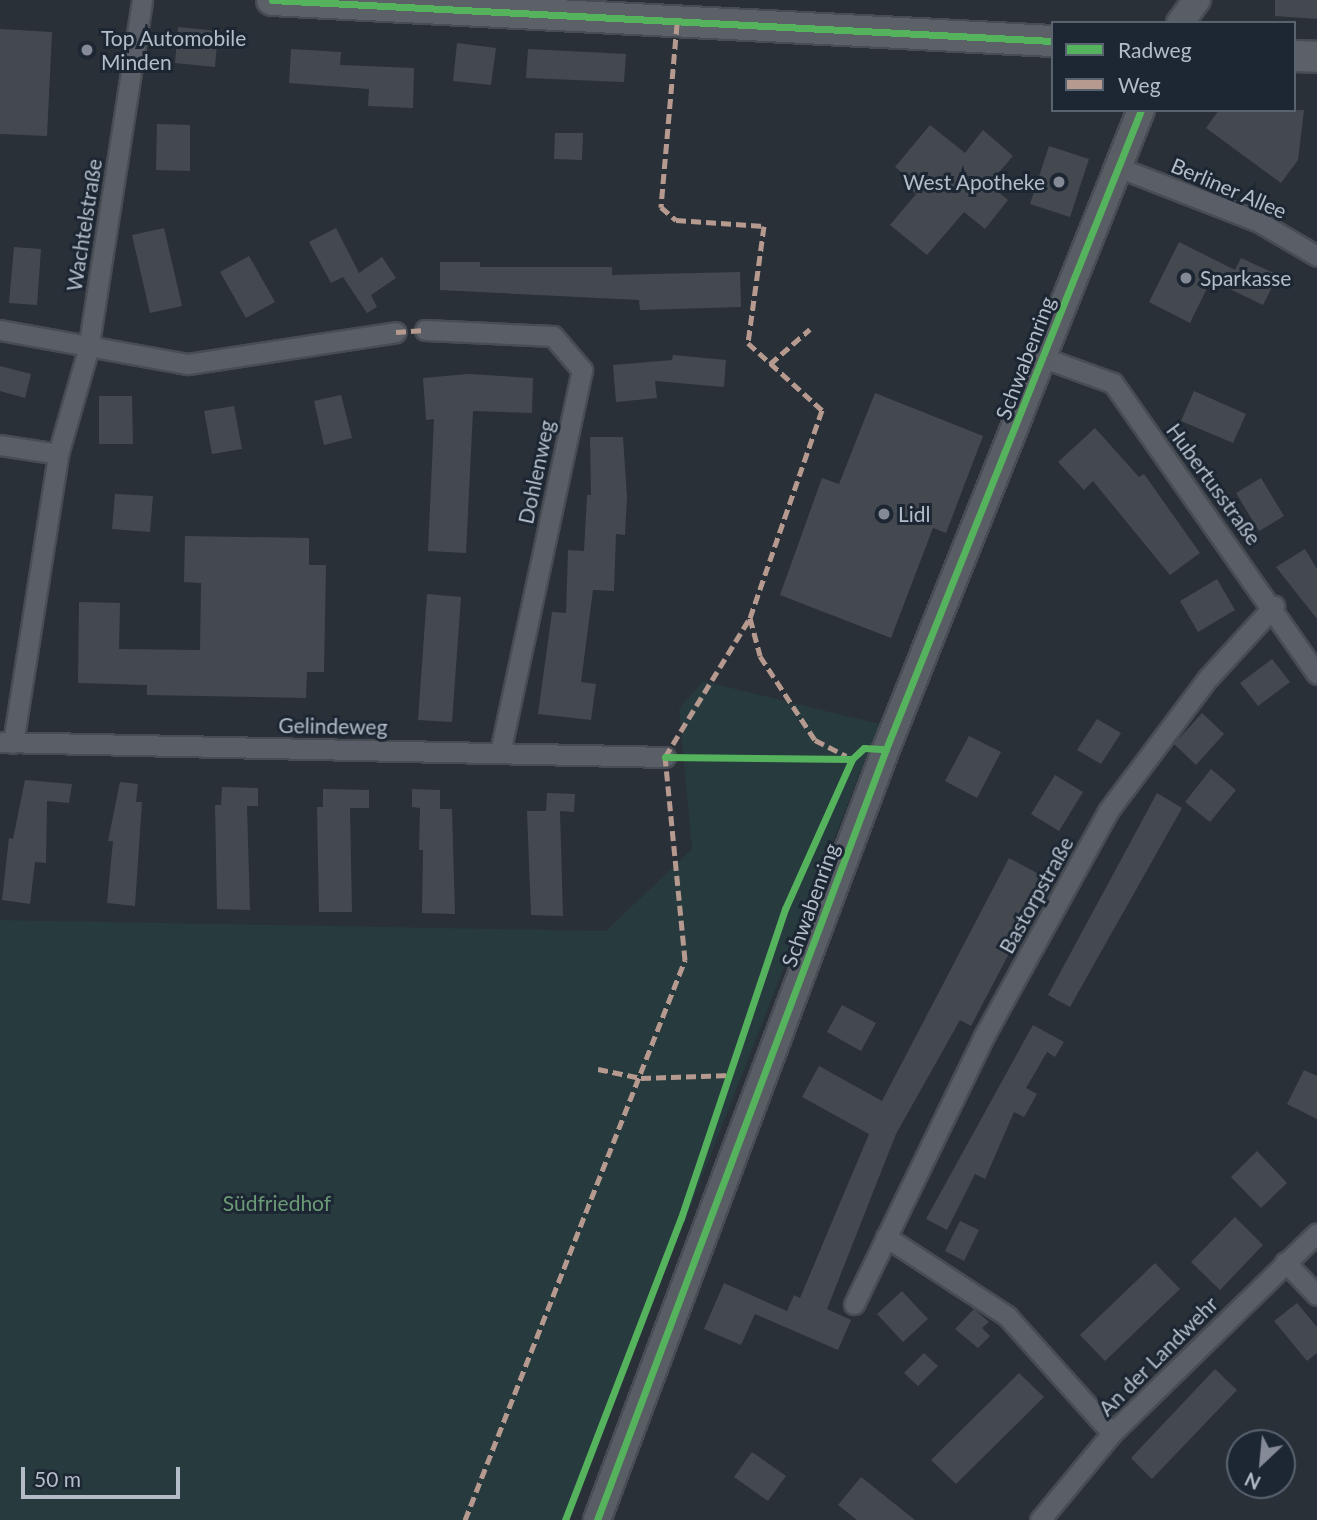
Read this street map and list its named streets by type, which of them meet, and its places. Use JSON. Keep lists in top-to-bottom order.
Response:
{
  "streets": {
    "street": [
      "Berliner Allee",
      "Wachtelstraße",
      "Schwabenring",
      "Dohlenweg",
      "Hubertusstraße",
      "Gelindeweg",
      "Bastorpstraße",
      "An der Landwehr"
    ]
  },
  "crossings": [
    ["Berliner Allee", "Schwabenring"],
    ["Wachtelstraße", "Gelindeweg"],
    ["Schwabenring", "Hubertusstraße"],
    ["Dohlenweg", "Gelindeweg"],
    ["Hubertusstraße", "Bastorpstraße"]
  ],
  "parks": ["Südfriedhof"],
  "places": [
    "Top Automobile Minden",
    "West Apotheke",
    "Sparkasse",
    "Lidl"
  ],
  "legend": ["Radweg", "Weg"],
  "scale_bar": "50 m",
  "north": "bottom left"
}
